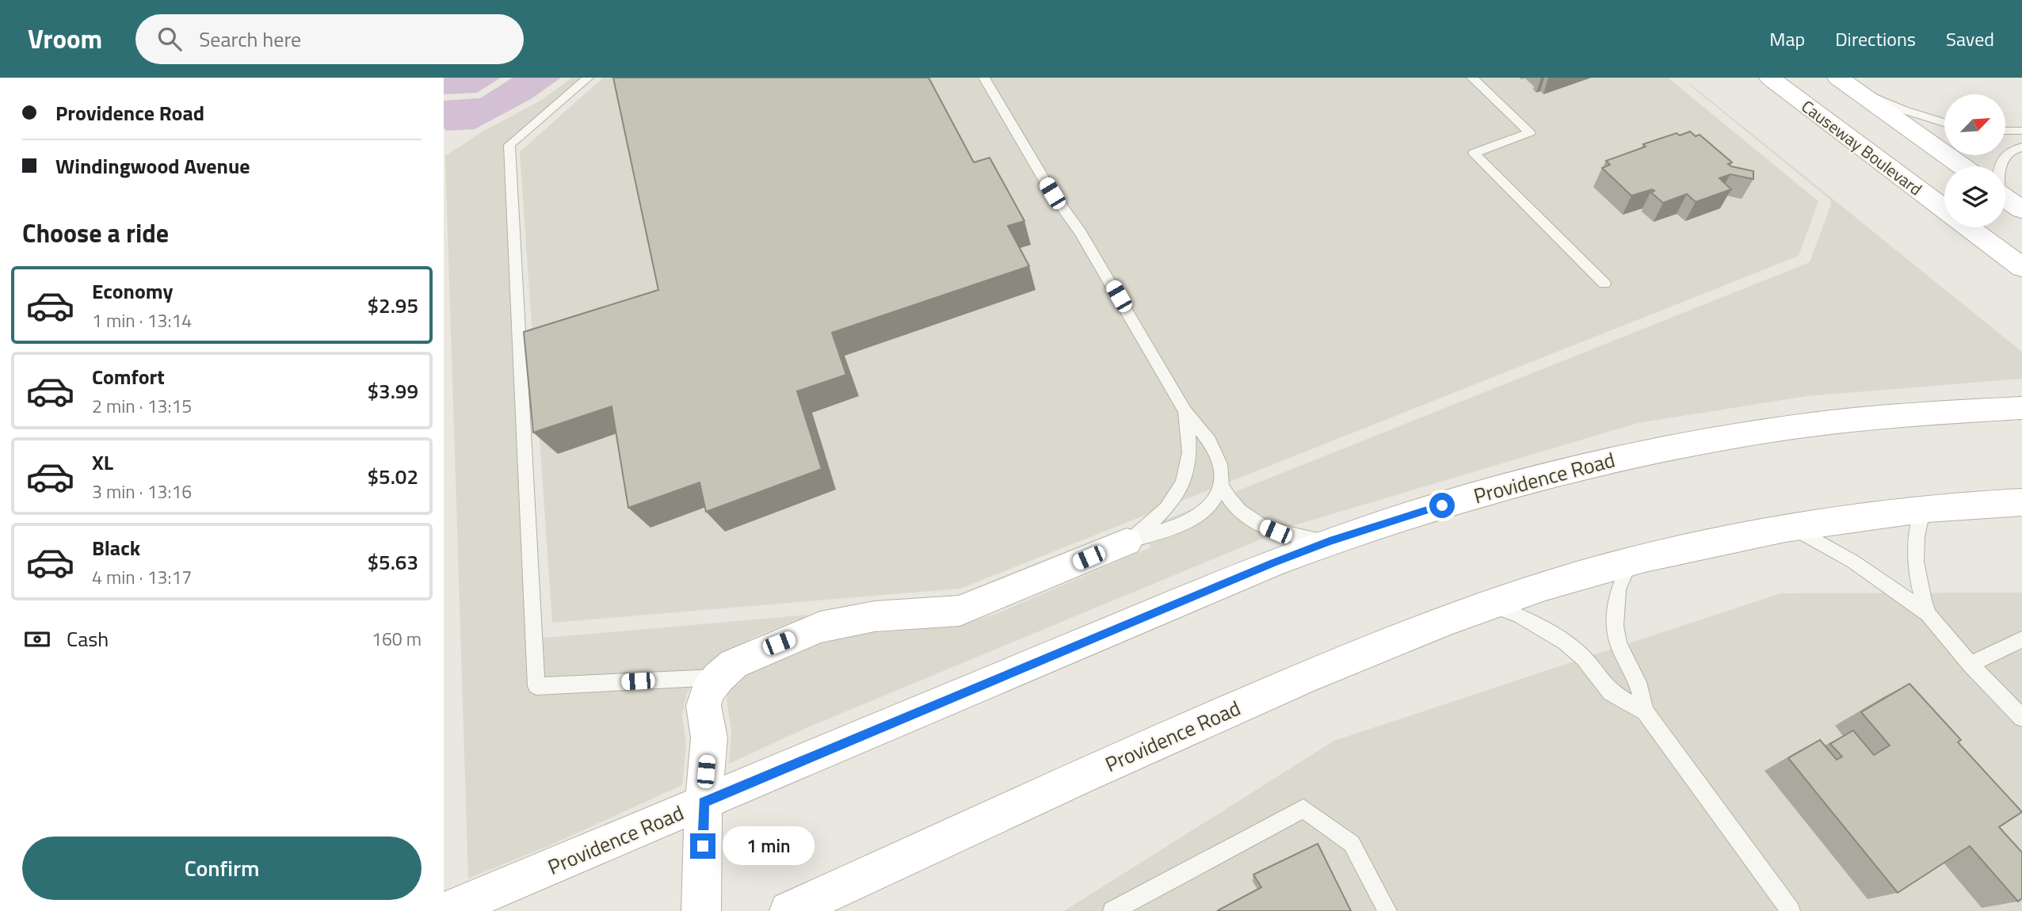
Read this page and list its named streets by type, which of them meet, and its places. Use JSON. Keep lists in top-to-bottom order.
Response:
{
  "streets": {
    "main road": ["Causeway Boulevard", "Providence Road"]
  },
  "north": "top right",
  "page": {
    "header": "Vroom",
    "search": "Search here",
    "nav": ["Map", "Directions", "Saved"],
    "banner": ["Providence Road", "Windingwood Avenue"],
    "heading": "Choose a ride",
    "list": [
      {
        "name": "Economy",
        "note": "1 min · 13:14",
        "value": "$2.95"
      },
      {
        "name": "Comfort",
        "note": "2 min · 13:15",
        "value": "$3.99"
      },
      {
        "name": "XL",
        "note": "3 min · 13:16",
        "value": "$5.02"
      },
      {
        "name": "Black",
        "note": "4 min · 13:17",
        "value": "$5.63"
      }
    ],
    "pay": ["Cash", "160 m"],
    "buttons": "Confirm",
    "bubble": "1 min"
  }
}
